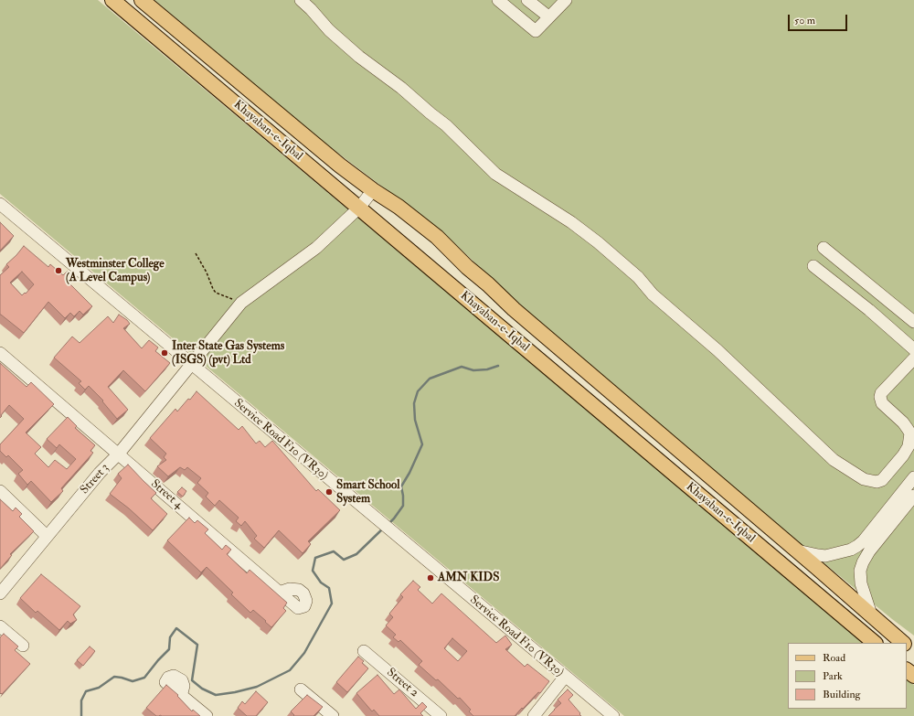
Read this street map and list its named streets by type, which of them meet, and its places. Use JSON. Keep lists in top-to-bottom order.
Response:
{
  "streets": {
    "main road": ["Khayaban-e-Iqbal"],
    "street": [
      "Service Road F10 (VR30)",
      "Street 3",
      "Street 4",
      "Street 2"
    ]
  },
  "crossings": [
    ["Khayaban-e-Iqbal", "Street 3"],
    ["Service Road F10 (VR30)", "Street 3"],
    ["Street 3", "Street 4"]
  ],
  "places": [
    "Westminster College (A Level Campus)",
    "Inter State Gas Systems (ISGS) (pvt) Ltd",
    "Smart School System",
    "AMN KIDS"
  ],
  "legend": ["Road", "Park", "Building"],
  "scale_bar": "50 m"
}
